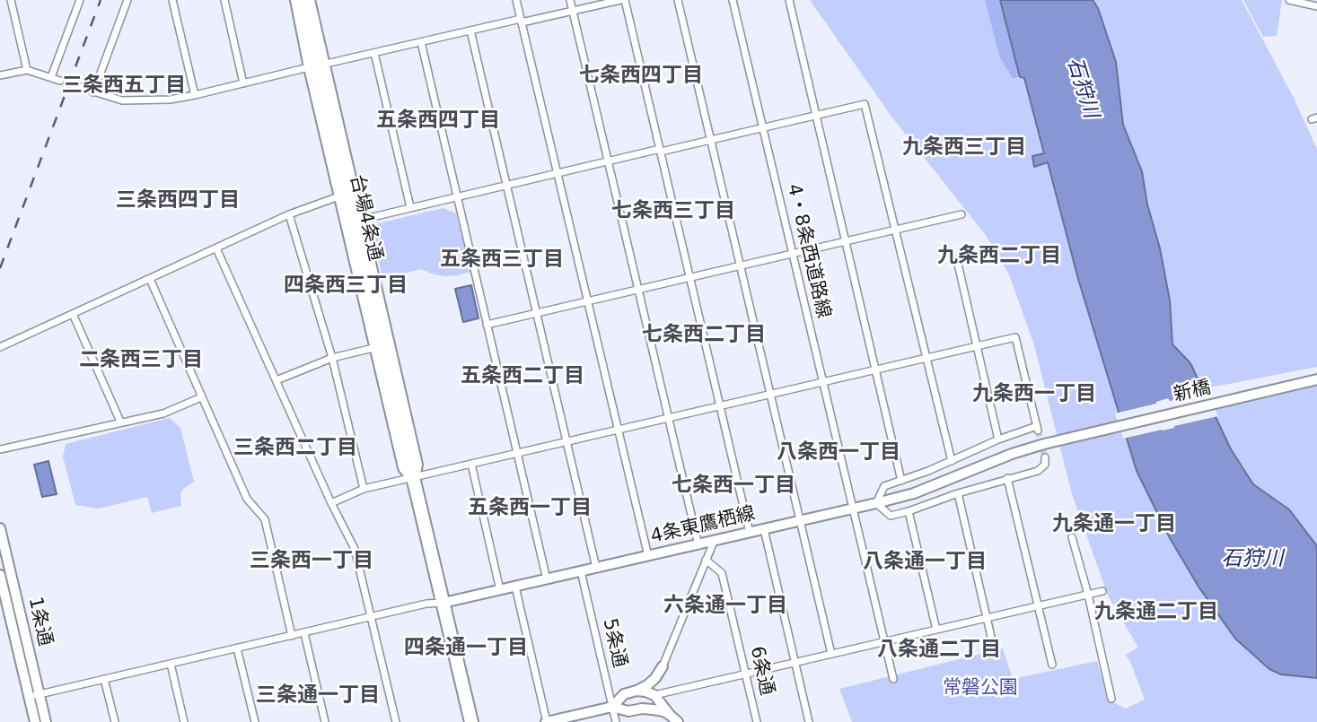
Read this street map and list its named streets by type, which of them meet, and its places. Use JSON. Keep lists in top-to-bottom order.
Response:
{
  "streets": {
    "highway": ["台場4条通"],
    "street": [
      "4・8条西道路線",
      "新橋",
      "4条東鷹栖線",
      "1条通",
      "5条通",
      "6条通"
    ]
  },
  "crossings": [
    ["台場4条通", "4条東鷹栖線"],
    ["4・8条西道路線", "4条東鷹栖線"],
    ["新橋", "4条東鷹栖線"],
    ["4条東鷹栖線", "5条通"]
  ],
  "districts": [
    "七条西四丁目",
    "三条西五丁目",
    "五条西四丁目",
    "九条西三丁目",
    "三条西四丁目",
    "七条西三丁目",
    "九条西二丁目",
    "五条西三丁目",
    "四条西三丁目",
    "七条西二丁目",
    "二条西三丁目",
    "五条西二丁目",
    "九条西一丁目",
    "三条西二丁目",
    "八条西一丁目",
    "七条西一丁目",
    "五条西一丁目",
    "九条通一丁目",
    "三条西一丁目",
    "八条通一丁目",
    "六条通一丁目",
    "九条通二丁目",
    "四条通一丁目",
    "八条通二丁目",
    "三条通一丁目"
  ],
  "water": ["石狩川"],
  "parks": ["常磐公園"]
}
